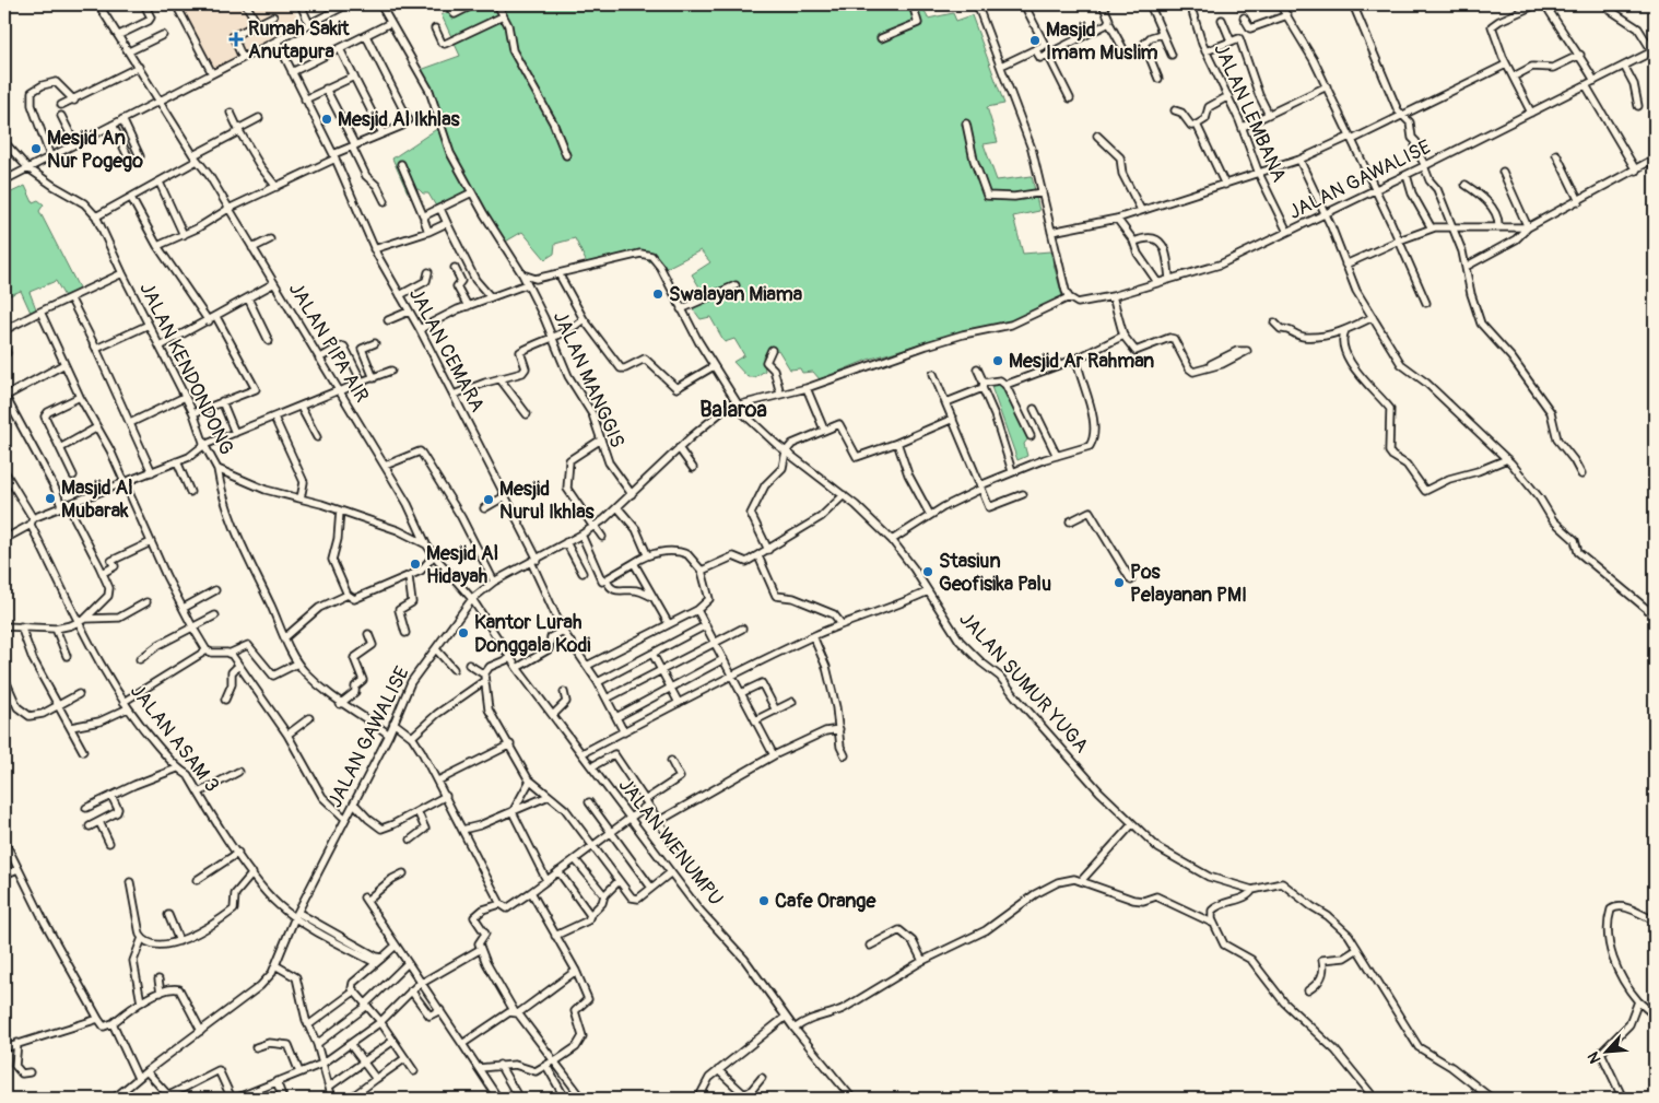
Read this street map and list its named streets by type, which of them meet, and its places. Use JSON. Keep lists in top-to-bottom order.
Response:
{
  "streets": {
    "street": [
      "JALAN LEMBANA",
      "JALAN GAWALISE",
      "JALAN PIPA AIR",
      "JALAN CEMARA",
      "JALAN KENDONDONG",
      "JALAN MANGGIS",
      "JALAN SUMUR YUGA",
      "JALAN ASAM 3",
      "JALAN WENUMPU"
    ]
  },
  "crossings": [
    ["JALAN LEMBANA", "JALAN GAWALISE"],
    ["JALAN GAWALISE", "JALAN PIPA AIR"],
    ["JALAN GAWALISE", "JALAN CEMARA"],
    ["JALAN GAWALISE", "JALAN MANGGIS"],
    ["JALAN GAWALISE", "JALAN SUMUR YUGA"],
    ["JALAN GAWALISE", "JALAN ASAM 3"],
    ["JALAN GAWALISE", "JALAN WENUMPU"],
    ["JALAN PIPA AIR", "JALAN KENDONDONG"],
    ["JALAN PIPA AIR", "JALAN WENUMPU"]
  ],
  "districts": ["Balaroa"],
  "places": {
    "health": ["Rumah Sakit Anutapura"],
    "other": [
      "Masjid Imam Muslim",
      "Mesjid Al Ikhlas",
      "Mesjid An Nur Pogego",
      "Swalayan Miama",
      "Mesjid Ar Rahman",
      "Masjid Al Mubarak",
      "Mesjid Nurul Ikhlas",
      "Mesjid Al Hidayah",
      "Stasiun Geofisika Palu",
      "Pos Pelayanan PMI",
      "Kantor Lurah Donggala Kodi",
      "Cafe Orange"
    ]
  },
  "north": "bottom left"
}
